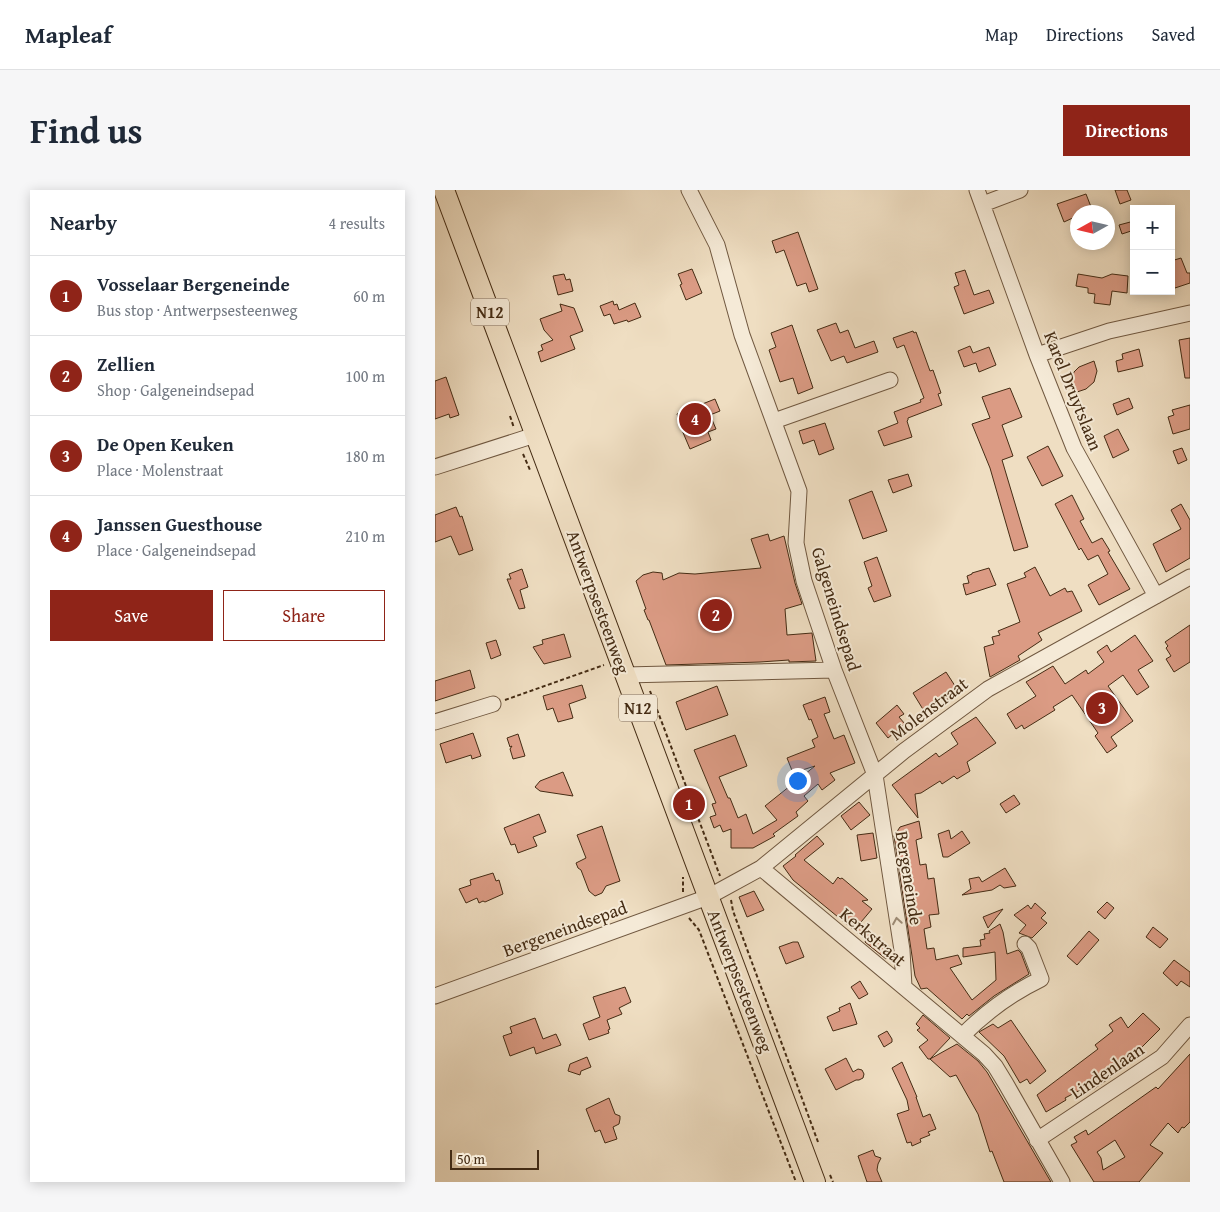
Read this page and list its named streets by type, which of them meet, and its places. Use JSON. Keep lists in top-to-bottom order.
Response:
{
  "streets": {
    "main road": ["N12", "Antwerpsesteenweg"],
    "street": [
      "Karel Druytslaan",
      "Galgeneindsepad",
      "Molenstraat",
      "Bergeneinde",
      "Bergeneindsepad",
      "Kerkstraat",
      "Lindenlaan"
    ]
  },
  "crossings": [
    ["Karel Druytslaan", "Molenstraat"],
    ["Antwerpsesteenweg", "Molenstraat"],
    ["Antwerpsesteenweg", "Bergeneindsepad"],
    ["Galgeneindsepad", "Molenstraat"],
    ["Galgeneindsepad", "Bergeneinde"],
    ["Molenstraat", "Bergeneinde"],
    ["Molenstraat", "Bergeneindsepad"],
    ["Molenstraat", "Kerkstraat"],
    ["Bergeneinde", "Kerkstraat"],
    ["Kerkstraat", "Lindenlaan"]
  ],
  "one_way": ["Bergeneinde"],
  "scale_bar": "50 m",
  "north": "left",
  "page": {
    "header": "Mapleaf",
    "nav": ["Map", "Directions", "Saved"],
    "title": "Find us",
    "buttons": [
      "Directions",
      ["Save", "Share"]
    ],
    "heading": ["Nearby", "4 results"],
    "map_buttons": ["+", "−"],
    "list": [
      {
        "mark": "1",
        "name": "Vosselaar Bergeneinde",
        "note": "Bus stop · Antwerpsesteenweg",
        "value": "60 m"
      },
      {
        "mark": "2",
        "name": "Zellien",
        "note": "Shop · Galgeneindsepad",
        "value": "100 m"
      },
      {
        "mark": "3",
        "name": "De Open Keuken",
        "note": "Place · Molenstraat",
        "value": "180 m"
      },
      {
        "mark": "4",
        "name": "Janssen Guesthouse",
        "note": "Place · Galgeneindsepad",
        "value": "210 m"
      }
    ],
    "pins": [
      "4",
      "2",
      "3",
      "1"
    ],
    "scale": "50 m"
  }
}
